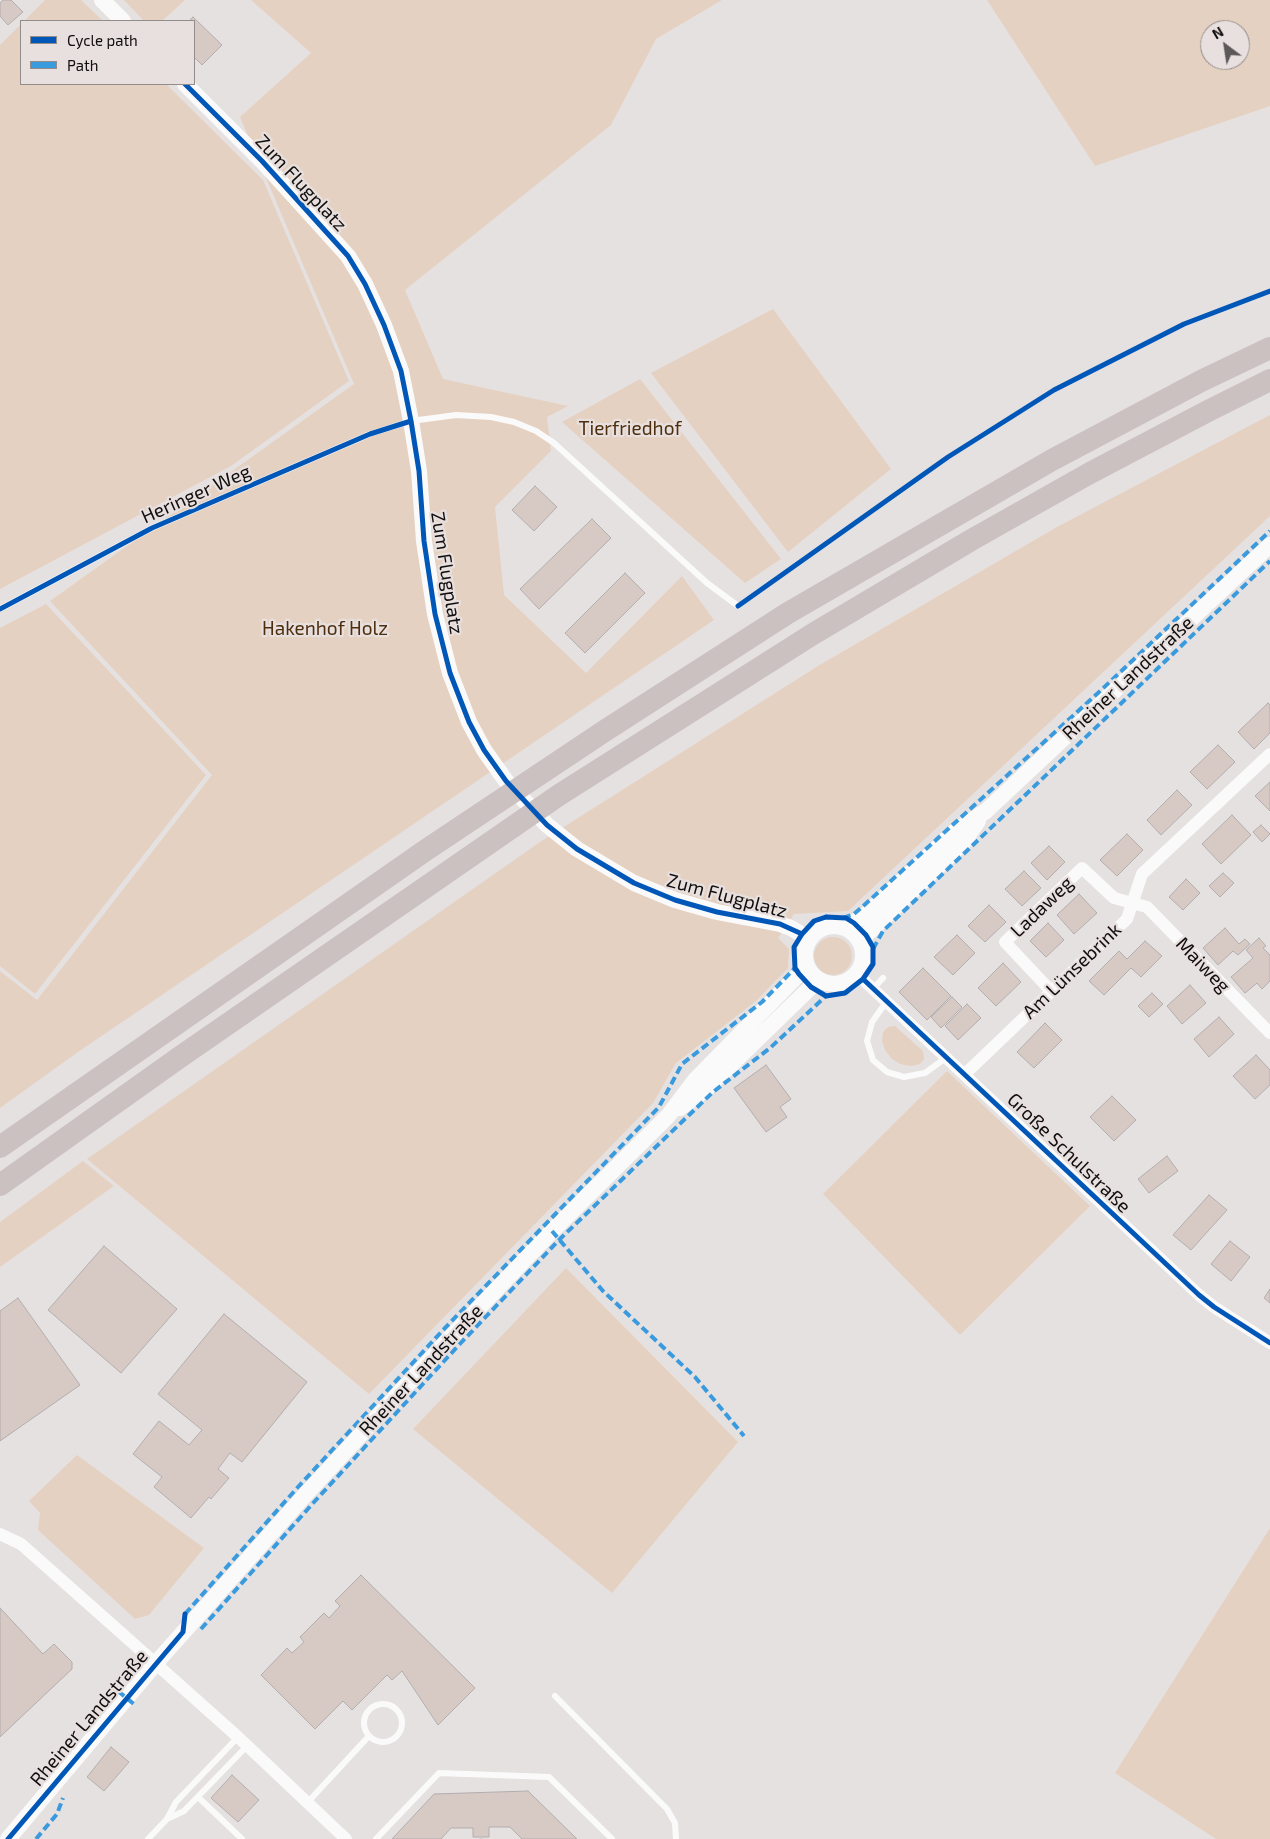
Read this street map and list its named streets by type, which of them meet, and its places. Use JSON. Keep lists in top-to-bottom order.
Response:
{
  "streets": {
    "street": [
      "Zum Flugplatz",
      "Rheiner Landstraße",
      "Ladaweg",
      "Maiweg",
      "Am Lünsebrink",
      "Große Schulstraße"
    ],
    "lane": ["Heringer Weg"]
  },
  "crossings": [
    ["Zum Flugplatz", "Heringer Weg"],
    ["Zum Flugplatz", "Rheiner Landstraße"],
    ["Zum Flugplatz", "Große Schulstraße"],
    ["Rheiner Landstraße", "Große Schulstraße"],
    ["Ladaweg", "Maiweg"],
    ["Ladaweg", "Am Lünsebrink"],
    ["Maiweg", "Am Lünsebrink"],
    ["Am Lünsebrink", "Große Schulstraße"]
  ],
  "parks": ["Tierfriedhof", "Hakenhof Holz"],
  "legend": ["Cycle path", "Path"],
  "north": "top left"
}
